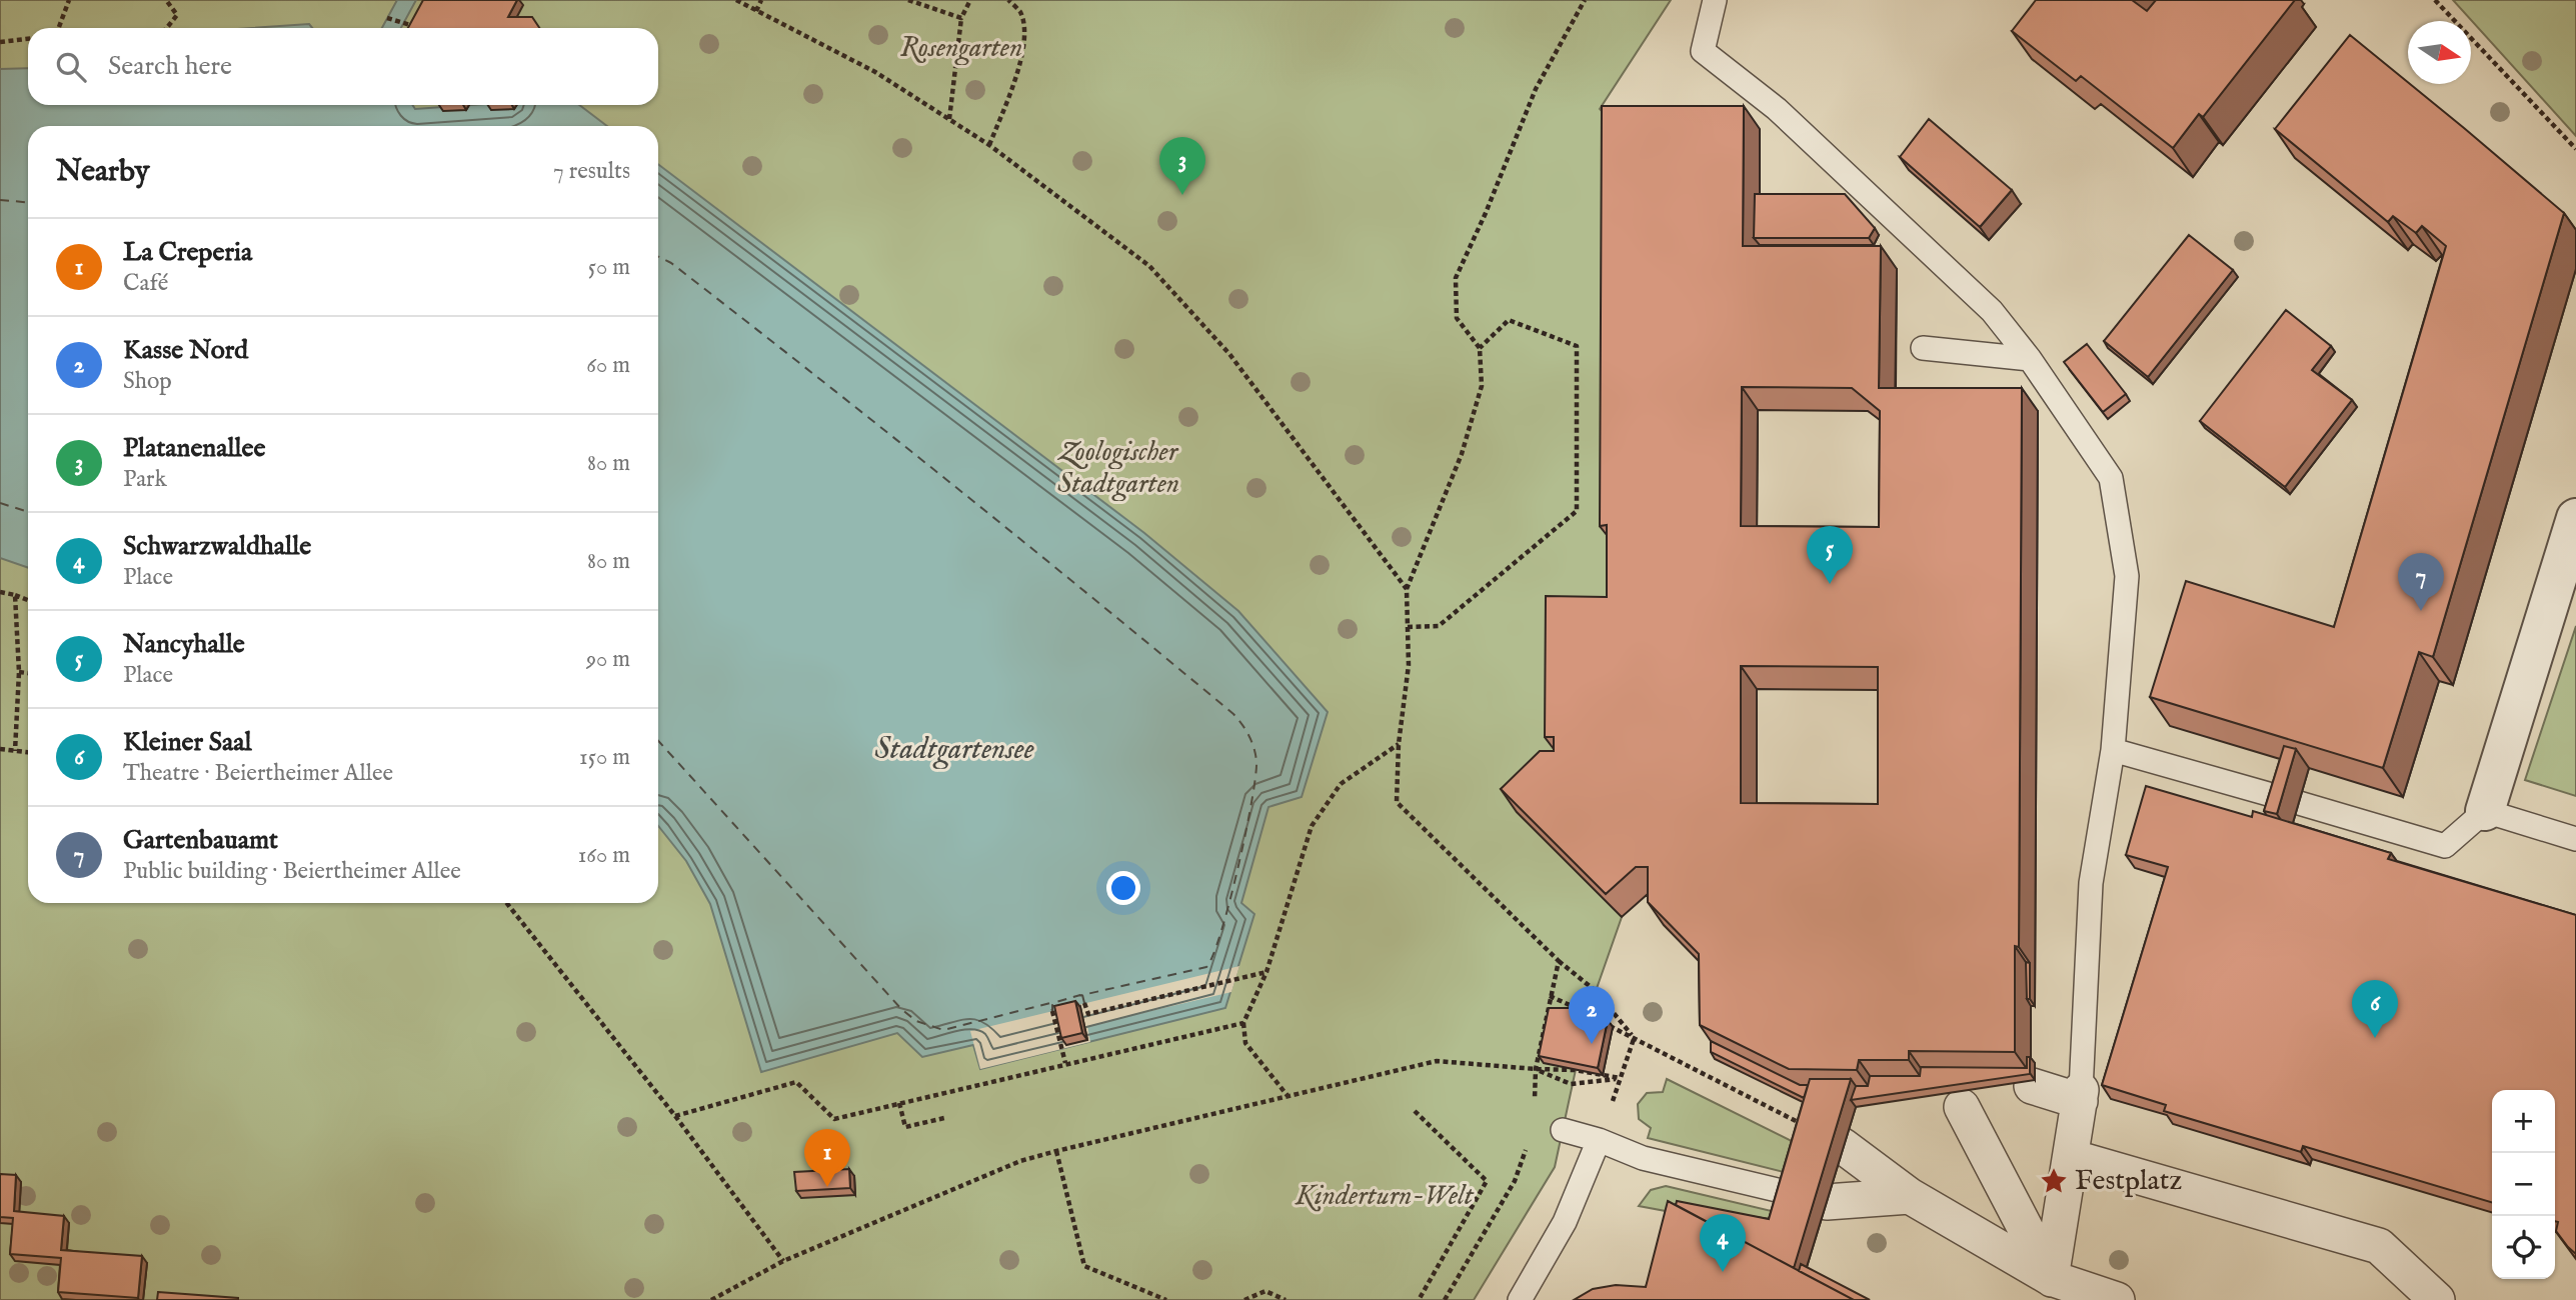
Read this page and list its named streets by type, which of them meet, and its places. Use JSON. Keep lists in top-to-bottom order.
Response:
{
  "water": ["Stadtgartensee"],
  "parks": ["Rosengarten", "Zoologischer Stadtgarten", "Kinderturn-Welt"],
  "places": {
    "place": ["Festplatz"]
  },
  "north": "right",
  "page": {
    "search": "Search here",
    "heading": ["Nearby", "7 results"],
    "pins": [
      "3",
      "5",
      "7",
      "6",
      "2",
      "1",
      "4"
    ],
    "list": [
      {
        "mark": "1",
        "name": "La Creperia",
        "note": "Café",
        "value": "50 m"
      },
      {
        "mark": "2",
        "name": "Kasse Nord",
        "note": "Shop",
        "value": "60 m"
      },
      {
        "mark": "3",
        "name": "Platanenallee",
        "note": "Park",
        "value": "80 m"
      },
      {
        "mark": "4",
        "name": "Schwarzwaldhalle",
        "note": "Place",
        "value": "80 m"
      },
      {
        "mark": "5",
        "name": "Nancyhalle",
        "note": "Place",
        "value": "90 m"
      },
      {
        "mark": "6",
        "name": "Kleiner Saal",
        "note": "Theatre · Beiertheimer Allee",
        "value": "150 m"
      },
      {
        "mark": "7",
        "name": "Gartenbauamt",
        "note": "Public building · Beiertheimer Allee",
        "value": "160 m"
      }
    ],
    "map_buttons": ["+", "−"]
  }
}
